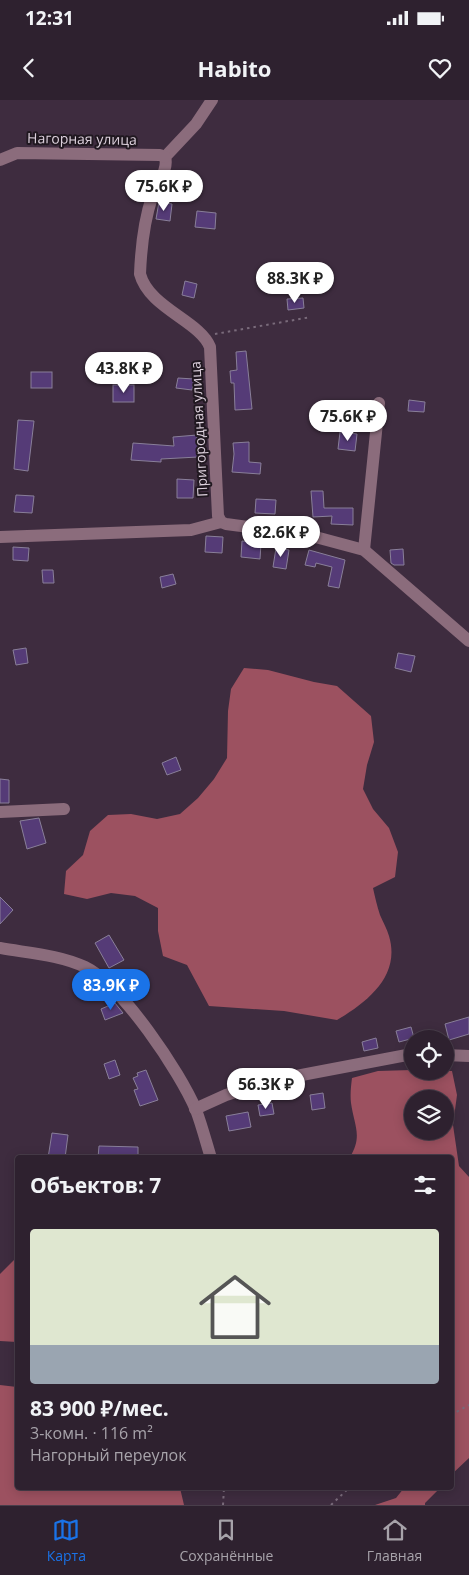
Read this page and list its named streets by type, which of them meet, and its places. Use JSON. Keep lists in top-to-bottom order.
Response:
{
  "streets": {
    "street": ["Нагорная улица", "Пригородная улица"]
  },
  "page": {
    "status": "12:31",
    "header": "Habito",
    "price": [
      "75.6K ₽",
      "88.3K ₽",
      "43.8K ₽",
      "75.6K ₽",
      "82.6K ₽",
      "83.9K ₽",
      "56.3K ₽"
    ],
    "heading": "Объектов: 7",
    "list": [
      {
        "name": "83 900 ₽/мес.",
        "note": "3-комн. · 116 m² · Нагорный переулок"
      }
    ],
    "tabs": ["Карта", "Сохранённые", "Главная"]
  }
}
